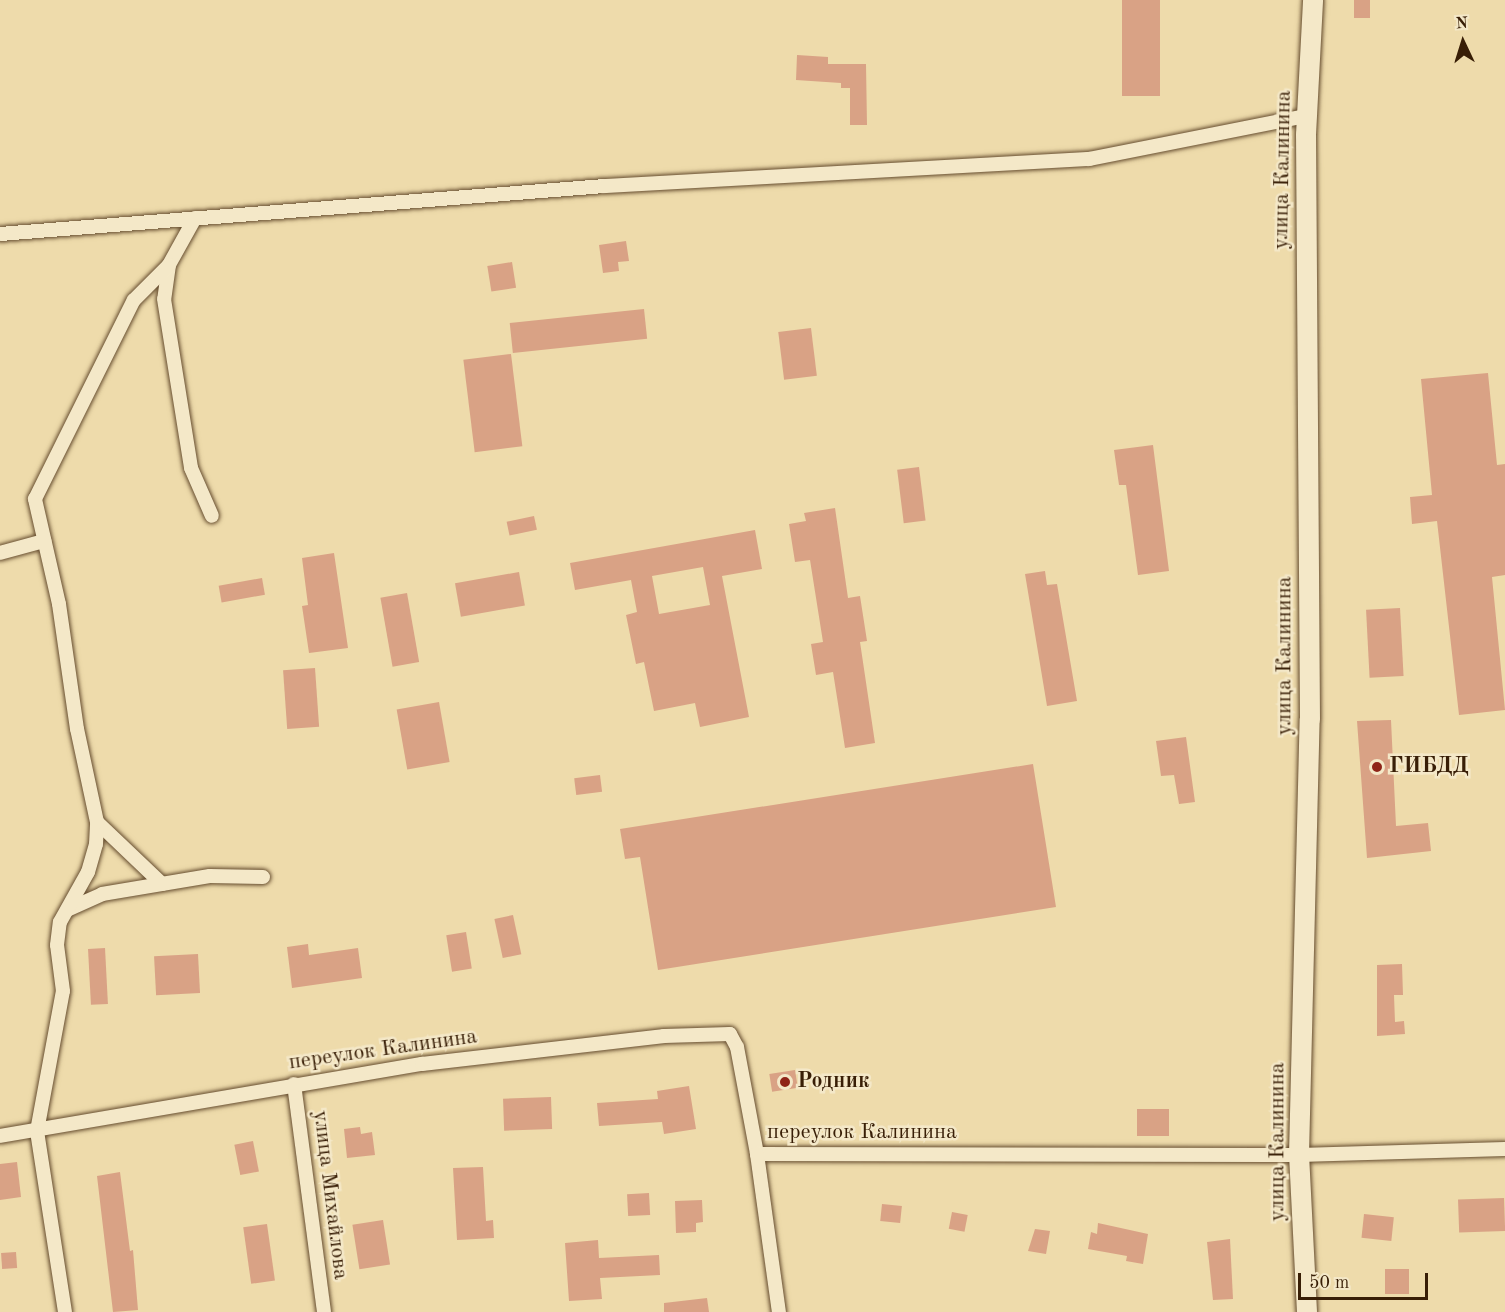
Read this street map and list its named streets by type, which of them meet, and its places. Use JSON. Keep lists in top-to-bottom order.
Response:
{
  "streets": {
    "street": ["улица Калинина", "переулок Калинина", "улица Михайлова"]
  },
  "crossings": [
    ["улица Калинина", "переулок Калинина"],
    ["переулок Калинина", "улица Михайлова"]
  ],
  "places": ["ГИБДД", "Родник"],
  "scale_bar": "50 m",
  "north": "top"
}
